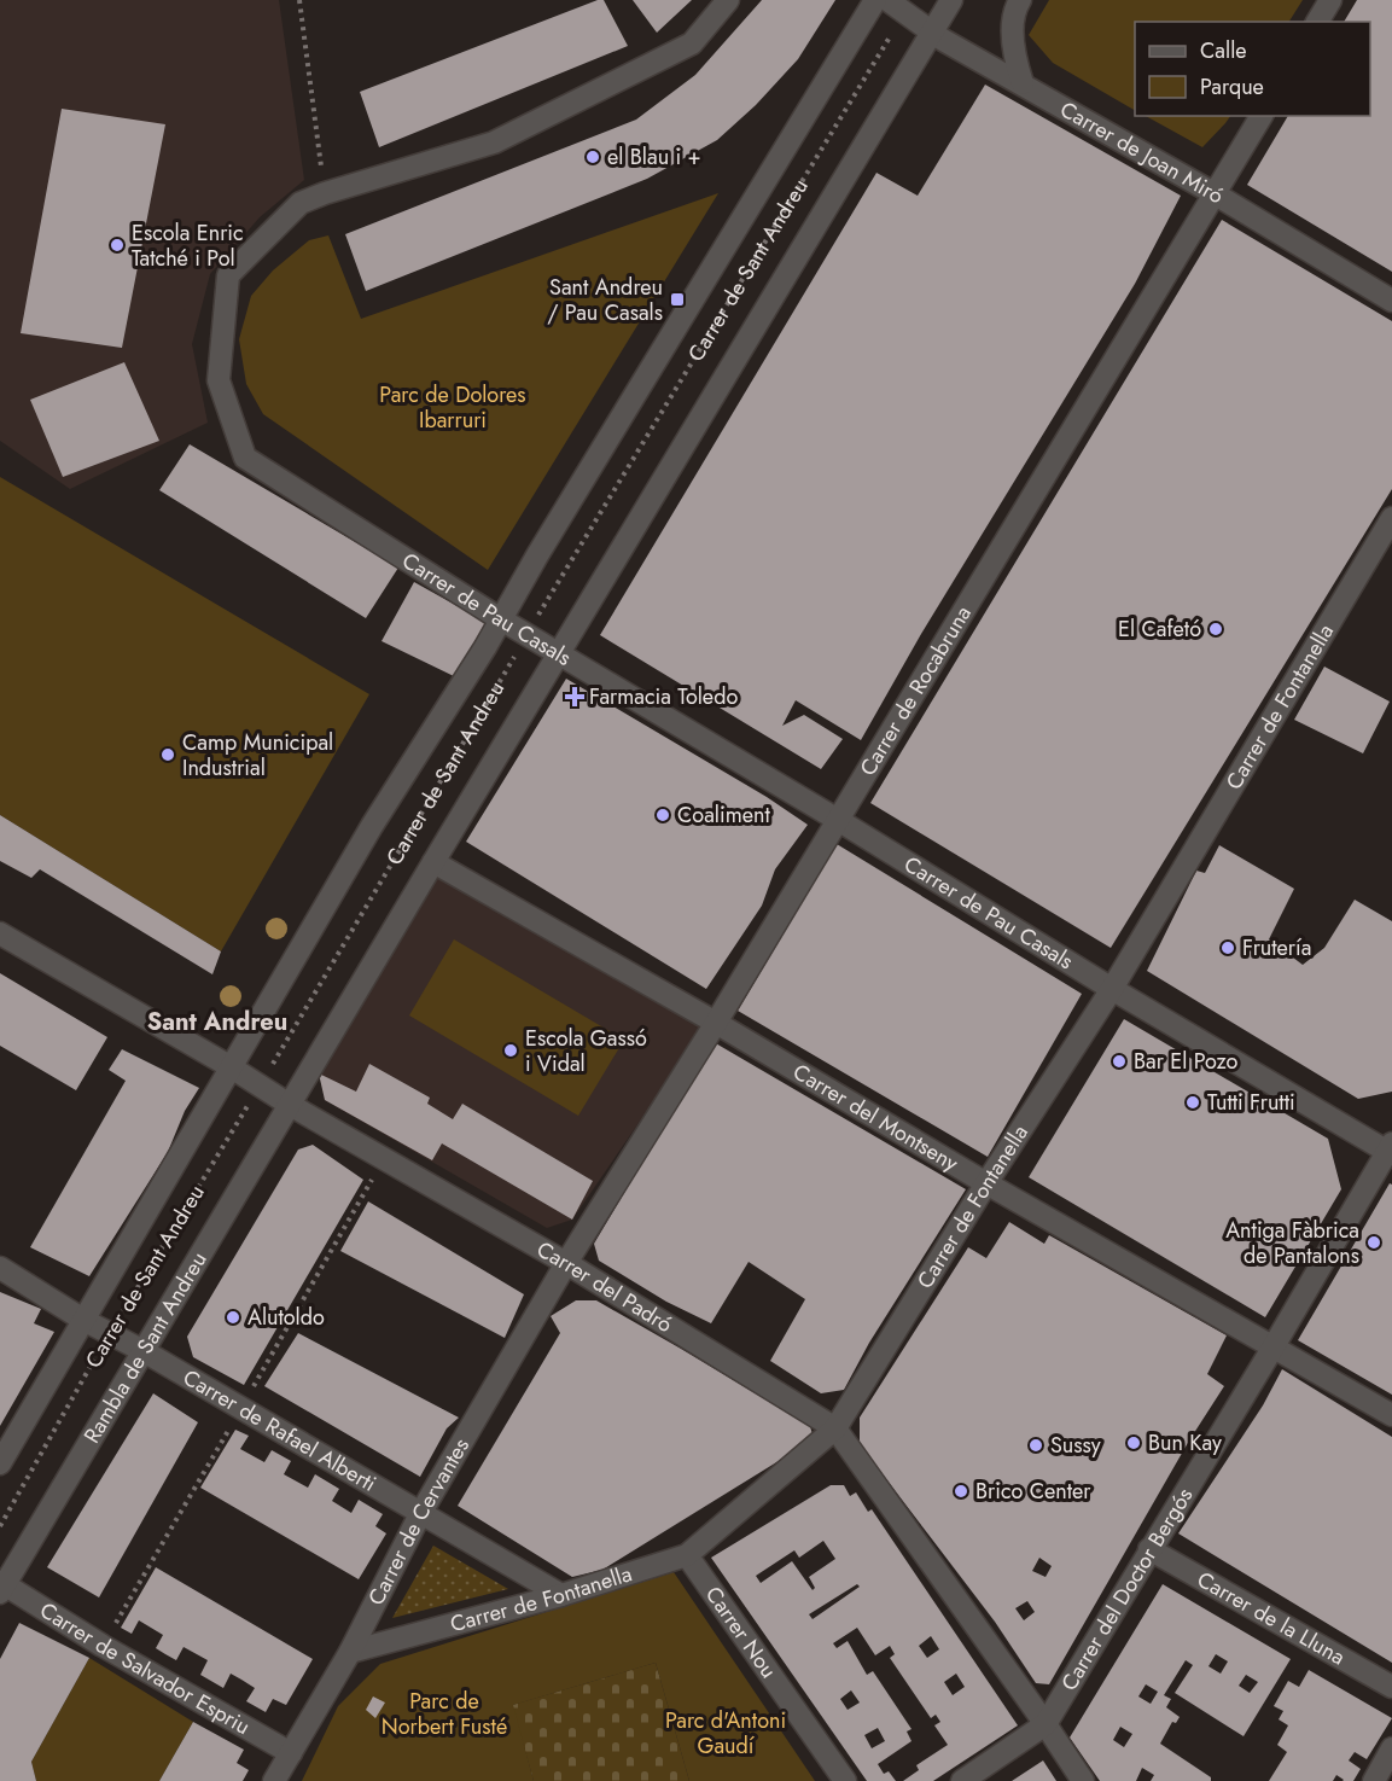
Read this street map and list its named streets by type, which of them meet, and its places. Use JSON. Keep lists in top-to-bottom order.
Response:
{
  "streets": {
    "street": [
      "Carrer de Joan Miró",
      "Carrer de Sant Andreu",
      "Carrer de Pau Casals",
      "Carrer de Rocabruna",
      "Carrer de Fontanella",
      "Carrer del Montseny",
      "Carrer del Padró",
      "Rambla de Sant Andreu",
      "Carrer de Rafael Alberti",
      "Carrer de Cervantes",
      "Carrer del Doctor Bergós",
      "Carrer de la Lluna",
      "Carrer Nou",
      "Carrer de Salvador Espriu"
    ]
  },
  "crossings": [
    ["Carrer de Joan Miró", "Carrer de Sant Andreu"],
    ["Carrer de Joan Miró", "Carrer de Rocabruna"],
    ["Carrer de Sant Andreu", "Carrer de Pau Casals"],
    ["Carrer de Sant Andreu", "Carrer del Montseny"],
    ["Carrer de Sant Andreu", "Carrer del Padró"],
    ["Carrer de Sant Andreu", "Rambla de Sant Andreu"],
    ["Carrer de Sant Andreu", "Carrer de Rafael Alberti"],
    ["Carrer de Pau Casals", "Carrer de Rocabruna"],
    ["Carrer de Pau Casals", "Carrer de Fontanella"],
    ["Carrer de Pau Casals", "Carrer del Doctor Bergós"],
    ["Carrer de Rocabruna", "Carrer del Montseny"],
    ["Carrer de Rocabruna", "Carrer del Padró"],
    ["Carrer de Rocabruna", "Carrer de Cervantes"],
    ["Carrer de Fontanella", "Carrer del Montseny"],
    ["Carrer de Fontanella", "Carrer del Padró"],
    ["Carrer de Fontanella", "Carrer de Rafael Alberti"],
    ["Carrer de Fontanella", "Carrer de Cervantes"],
    ["Carrer de Fontanella", "Carrer Nou"],
    ["Carrer del Montseny", "Carrer del Doctor Bergós"],
    ["Carrer del Padró", "Rambla de Sant Andreu"],
    ["Carrer del Padró", "Carrer de Cervantes"],
    ["Carrer del Padró", "Carrer del Doctor Bergós"],
    ["Rambla de Sant Andreu", "Carrer de Rafael Alberti"],
    ["Rambla de Sant Andreu", "Carrer de Salvador Espriu"],
    ["Carrer de Rafael Alberti", "Carrer de Cervantes"],
    ["Carrer de Cervantes", "Carrer de Salvador Espriu"],
    ["Carrer del Doctor Bergós", "Carrer de la Lluna"]
  ],
  "districts": ["Sant Andreu"],
  "parks": ["Parc de Dolores Ibarruri", "Parc de Norbert Fusté", "Parc d'Antoni Gaudí"],
  "places": {
    "other": [
      "el Blau i +",
      "Escola Enric Tatché i Pol",
      "El Cafetó",
      "Camp Municipal Industrial",
      "Coaliment",
      "Frutería",
      "Escola Gassó i Vidal",
      "Bar El Pozo",
      "Tutti Frutti",
      "Antiga Fàbrica de Pantalons",
      "Alutoldo",
      "Bun Kay",
      "Sussy",
      "Brico Center"
    ],
    "transit": ["Sant Andreu / Pau Casals"],
    "health": ["Farmacia Toledo"]
  },
  "legend": ["Calle", "Parque"]
}
